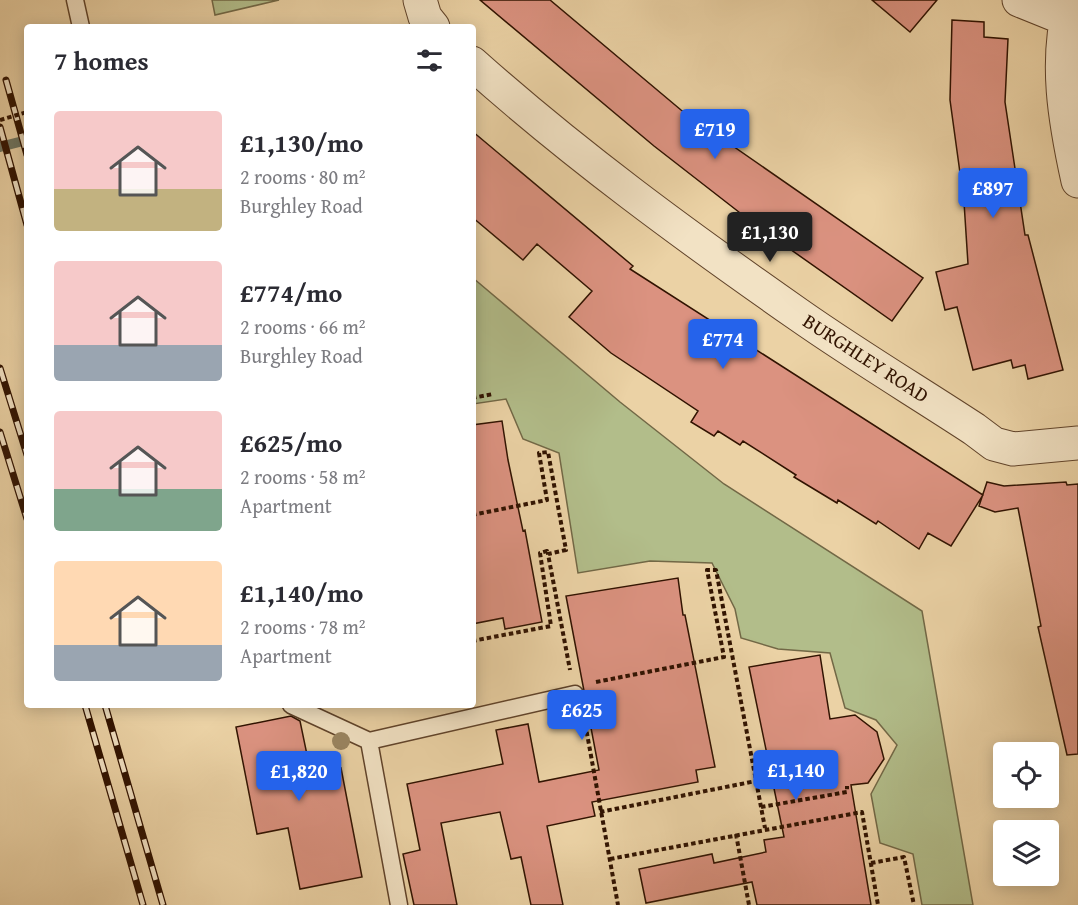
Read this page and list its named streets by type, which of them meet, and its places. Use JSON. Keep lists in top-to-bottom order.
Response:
{
  "streets": {
    "street": ["BURGHLEY ROAD"]
  },
  "page": {
    "heading": "7 homes",
    "list": [
      {
        "name": "£1,130/mo",
        "note": "2 rooms · 80 m² · Burghley Road"
      },
      {
        "name": "£774/mo",
        "note": "2 rooms · 66 m² · Burghley Road"
      },
      {
        "name": "£625/mo",
        "note": "2 rooms · 58 m² · Apartment"
      },
      {
        "name": "£1,140/mo",
        "note": "2 rooms · 78 m² · Apartment"
      }
    ],
    "price": [
      "£719",
      "£897",
      "£1,130",
      "£774",
      "£625",
      "£1,140",
      "£1,820"
    ]
  }
}
